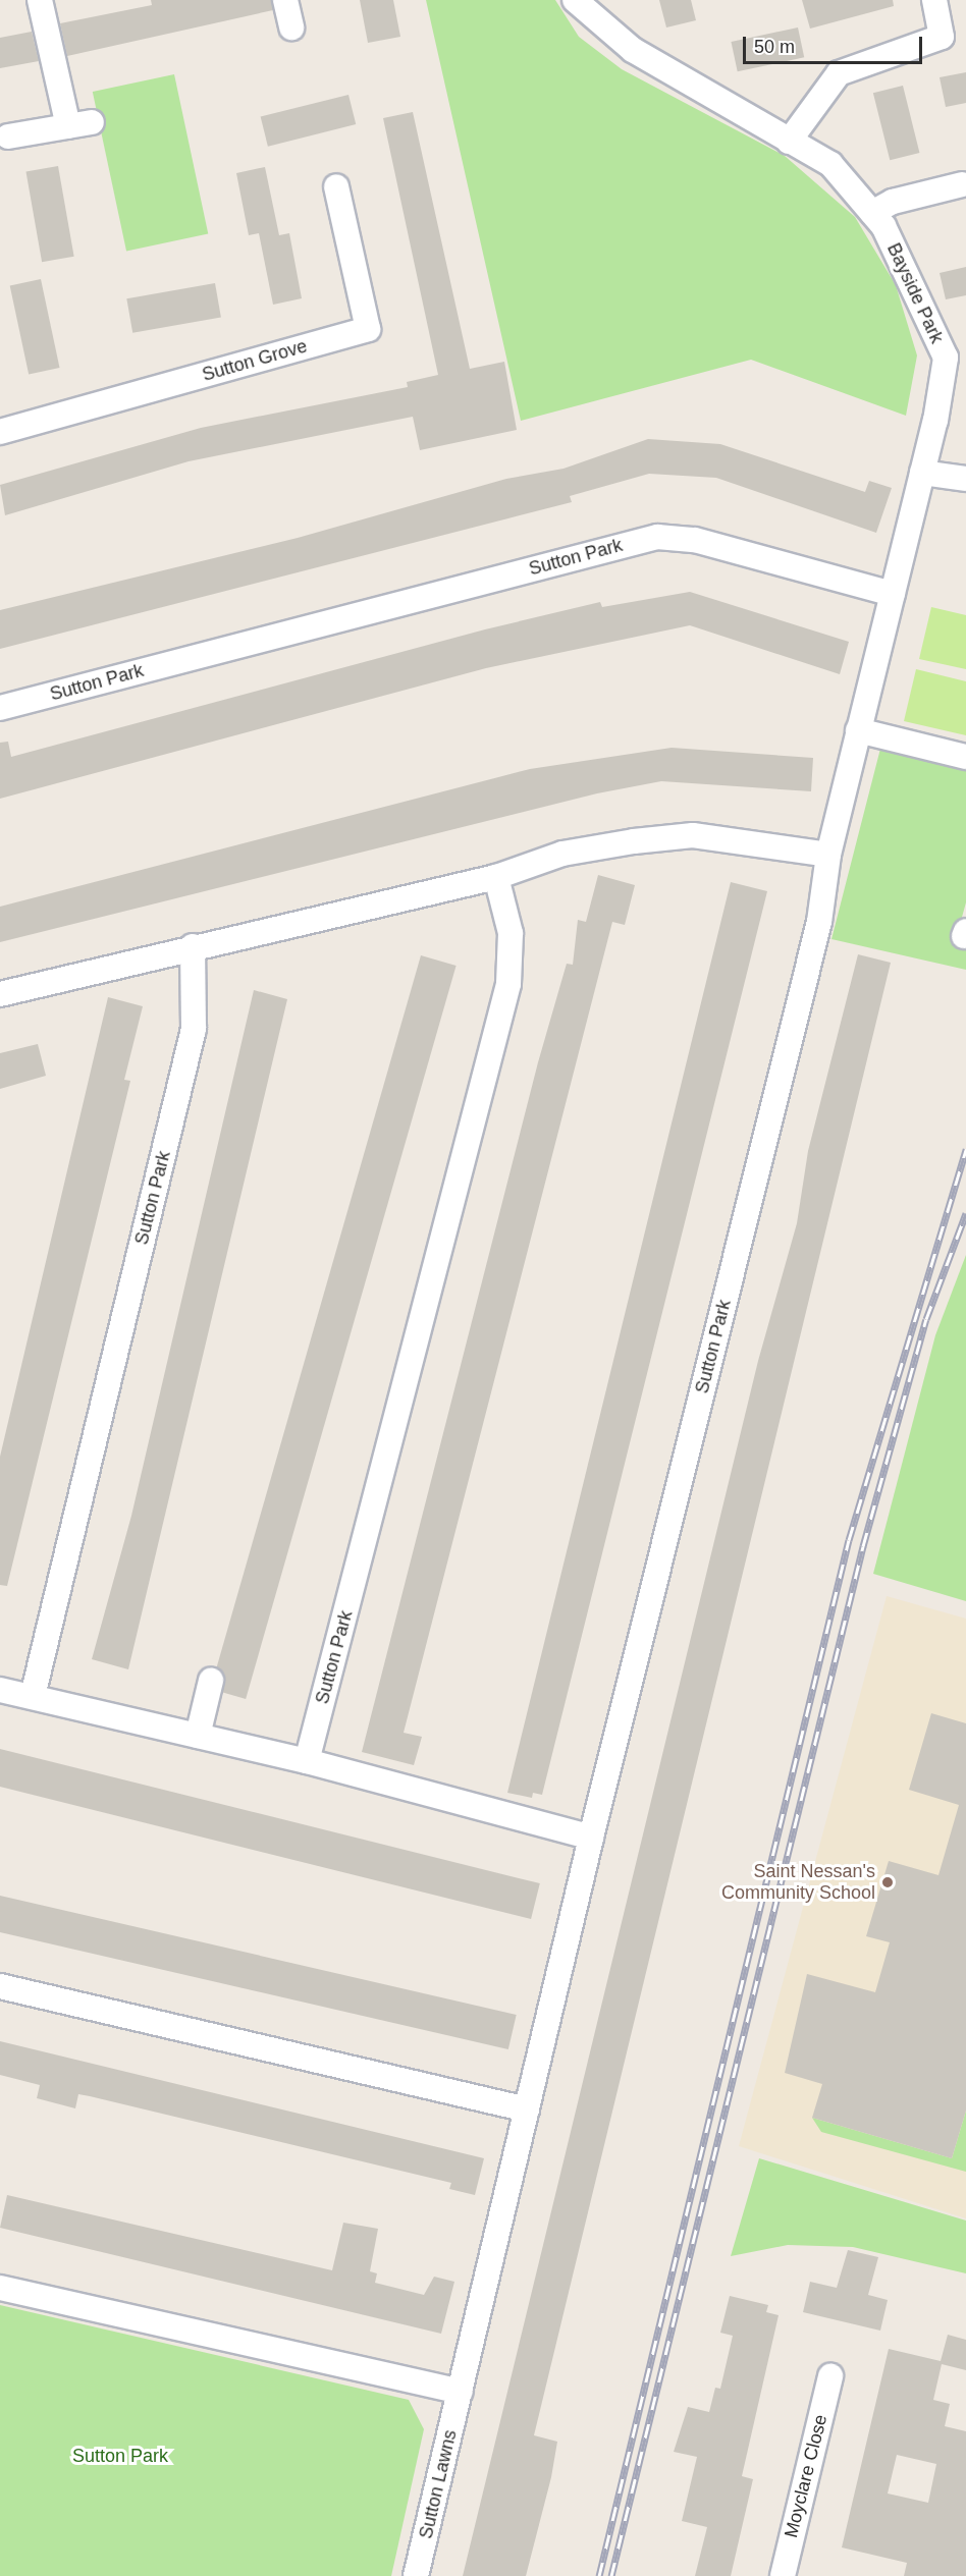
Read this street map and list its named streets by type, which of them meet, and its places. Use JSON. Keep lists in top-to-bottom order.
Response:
{
  "streets": {
    "street": [
      "Bayside Park",
      "Sutton Grove",
      "Sutton Park",
      "Moyclare Close",
      "Sutton Lawns"
    ]
  },
  "crossings": [
    ["Bayside Park", "Sutton Park"],
    ["Sutton Park", "Sutton Lawns"]
  ],
  "parks": ["Sutton Park"],
  "places": ["Saint Nessan's Community School"],
  "scale_bar": "50 m"
}
